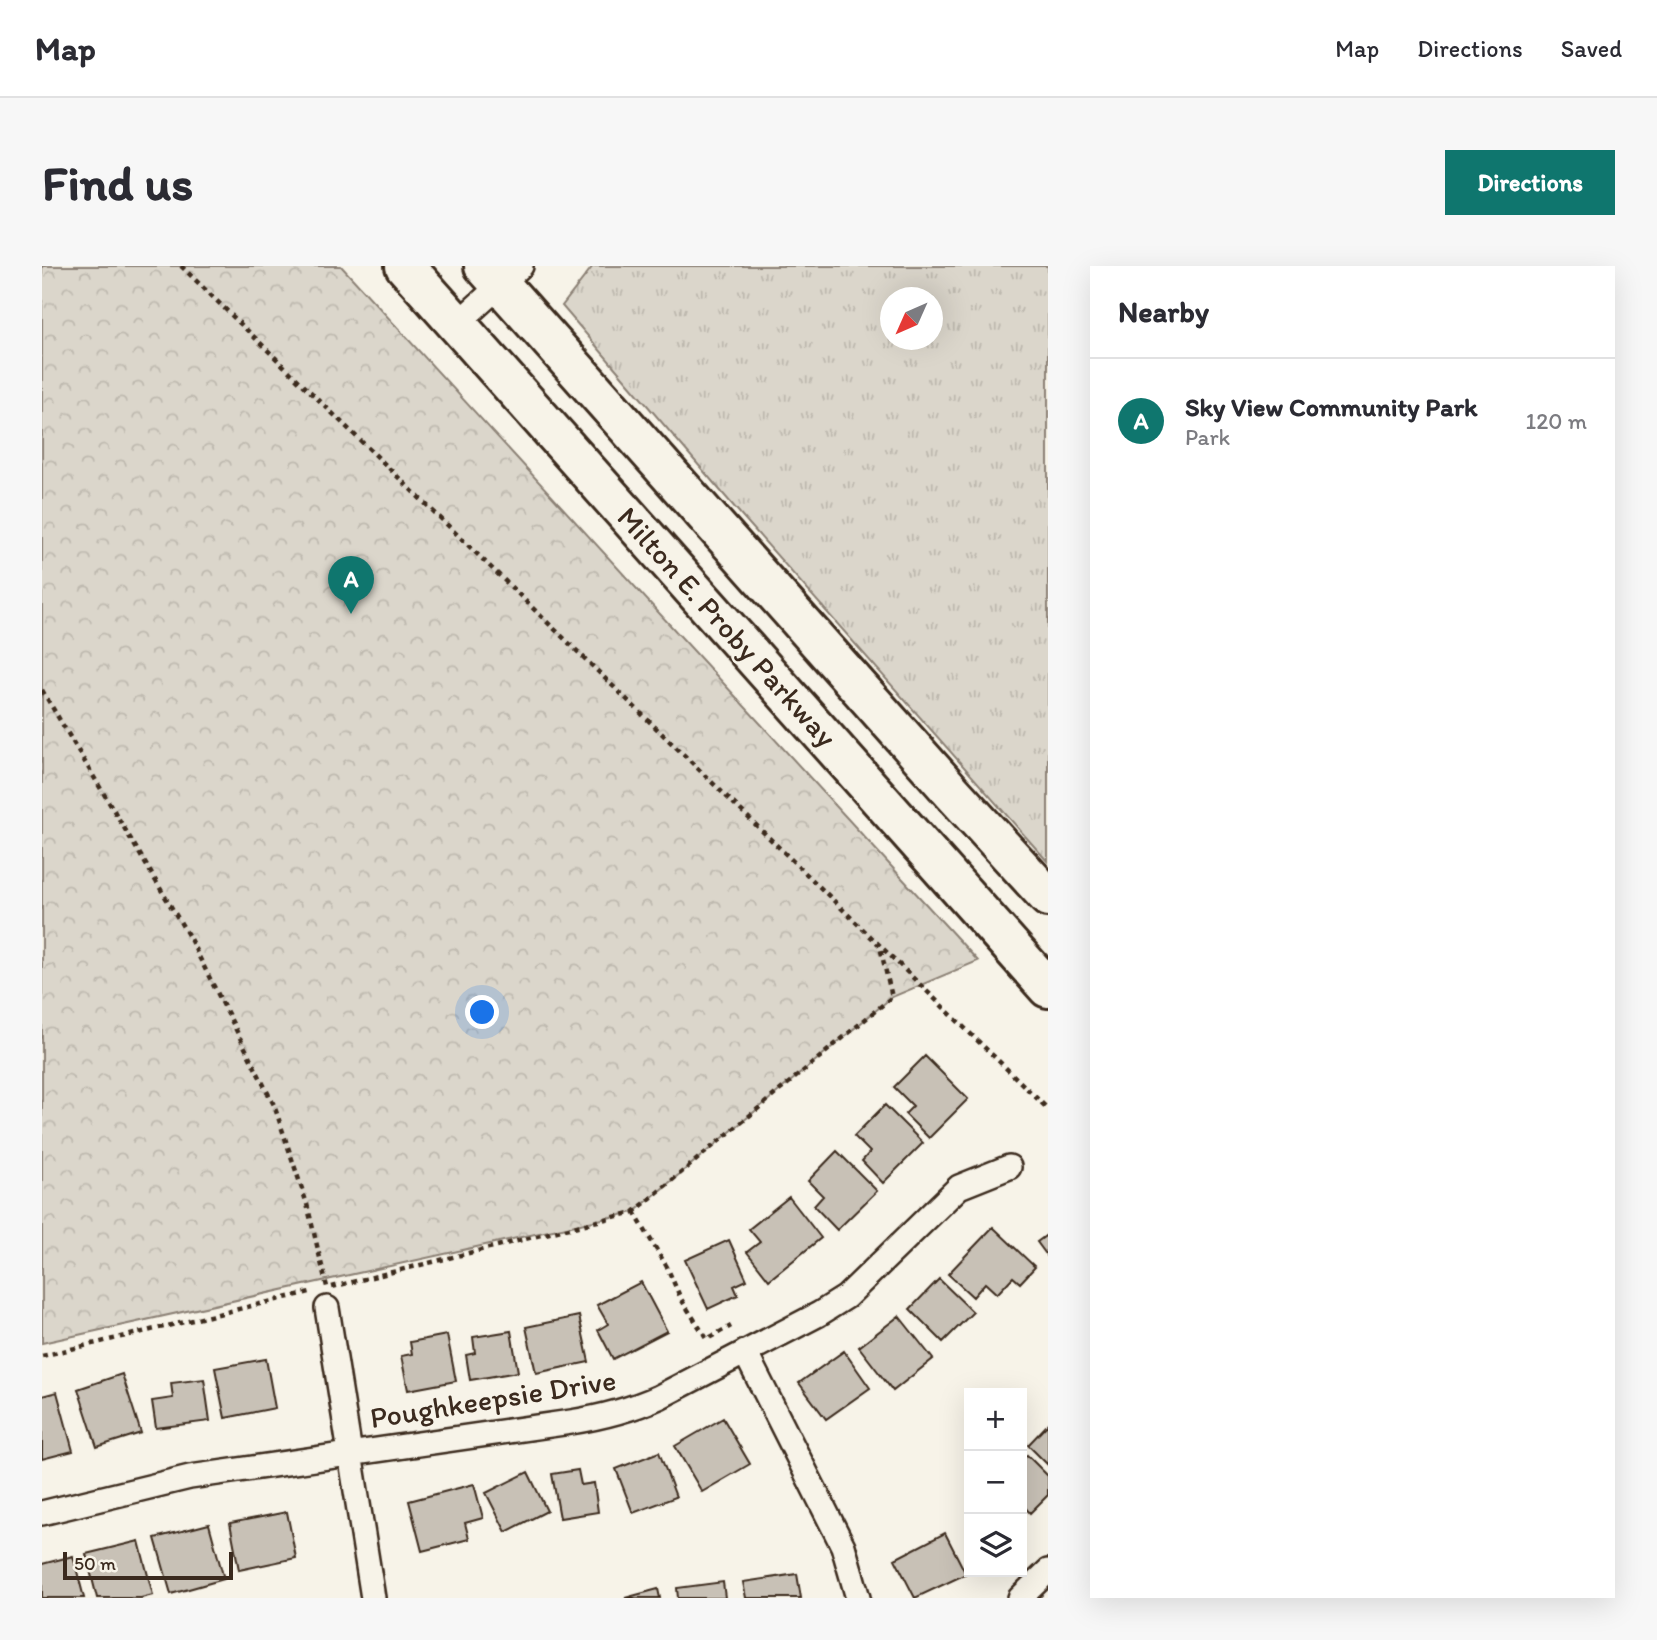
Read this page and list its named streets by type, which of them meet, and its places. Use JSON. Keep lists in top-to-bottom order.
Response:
{
  "streets": {
    "highway": ["Milton E. Proby Parkway"],
    "street": ["Poughkeepsie Drive"]
  },
  "scale_bar": "50 m",
  "north": "bottom left",
  "page": {
    "header": "Map",
    "nav": ["Map", "Directions", "Saved"],
    "buttons": "Directions",
    "title": "Find us",
    "heading": "Nearby",
    "list": [
      {
        "mark": "A",
        "name": "Sky View Community Park",
        "note": "Park",
        "value": "120 m"
      }
    ],
    "pins": "A",
    "map_buttons": ["+", "−"],
    "scale": "50 m"
  }
}
